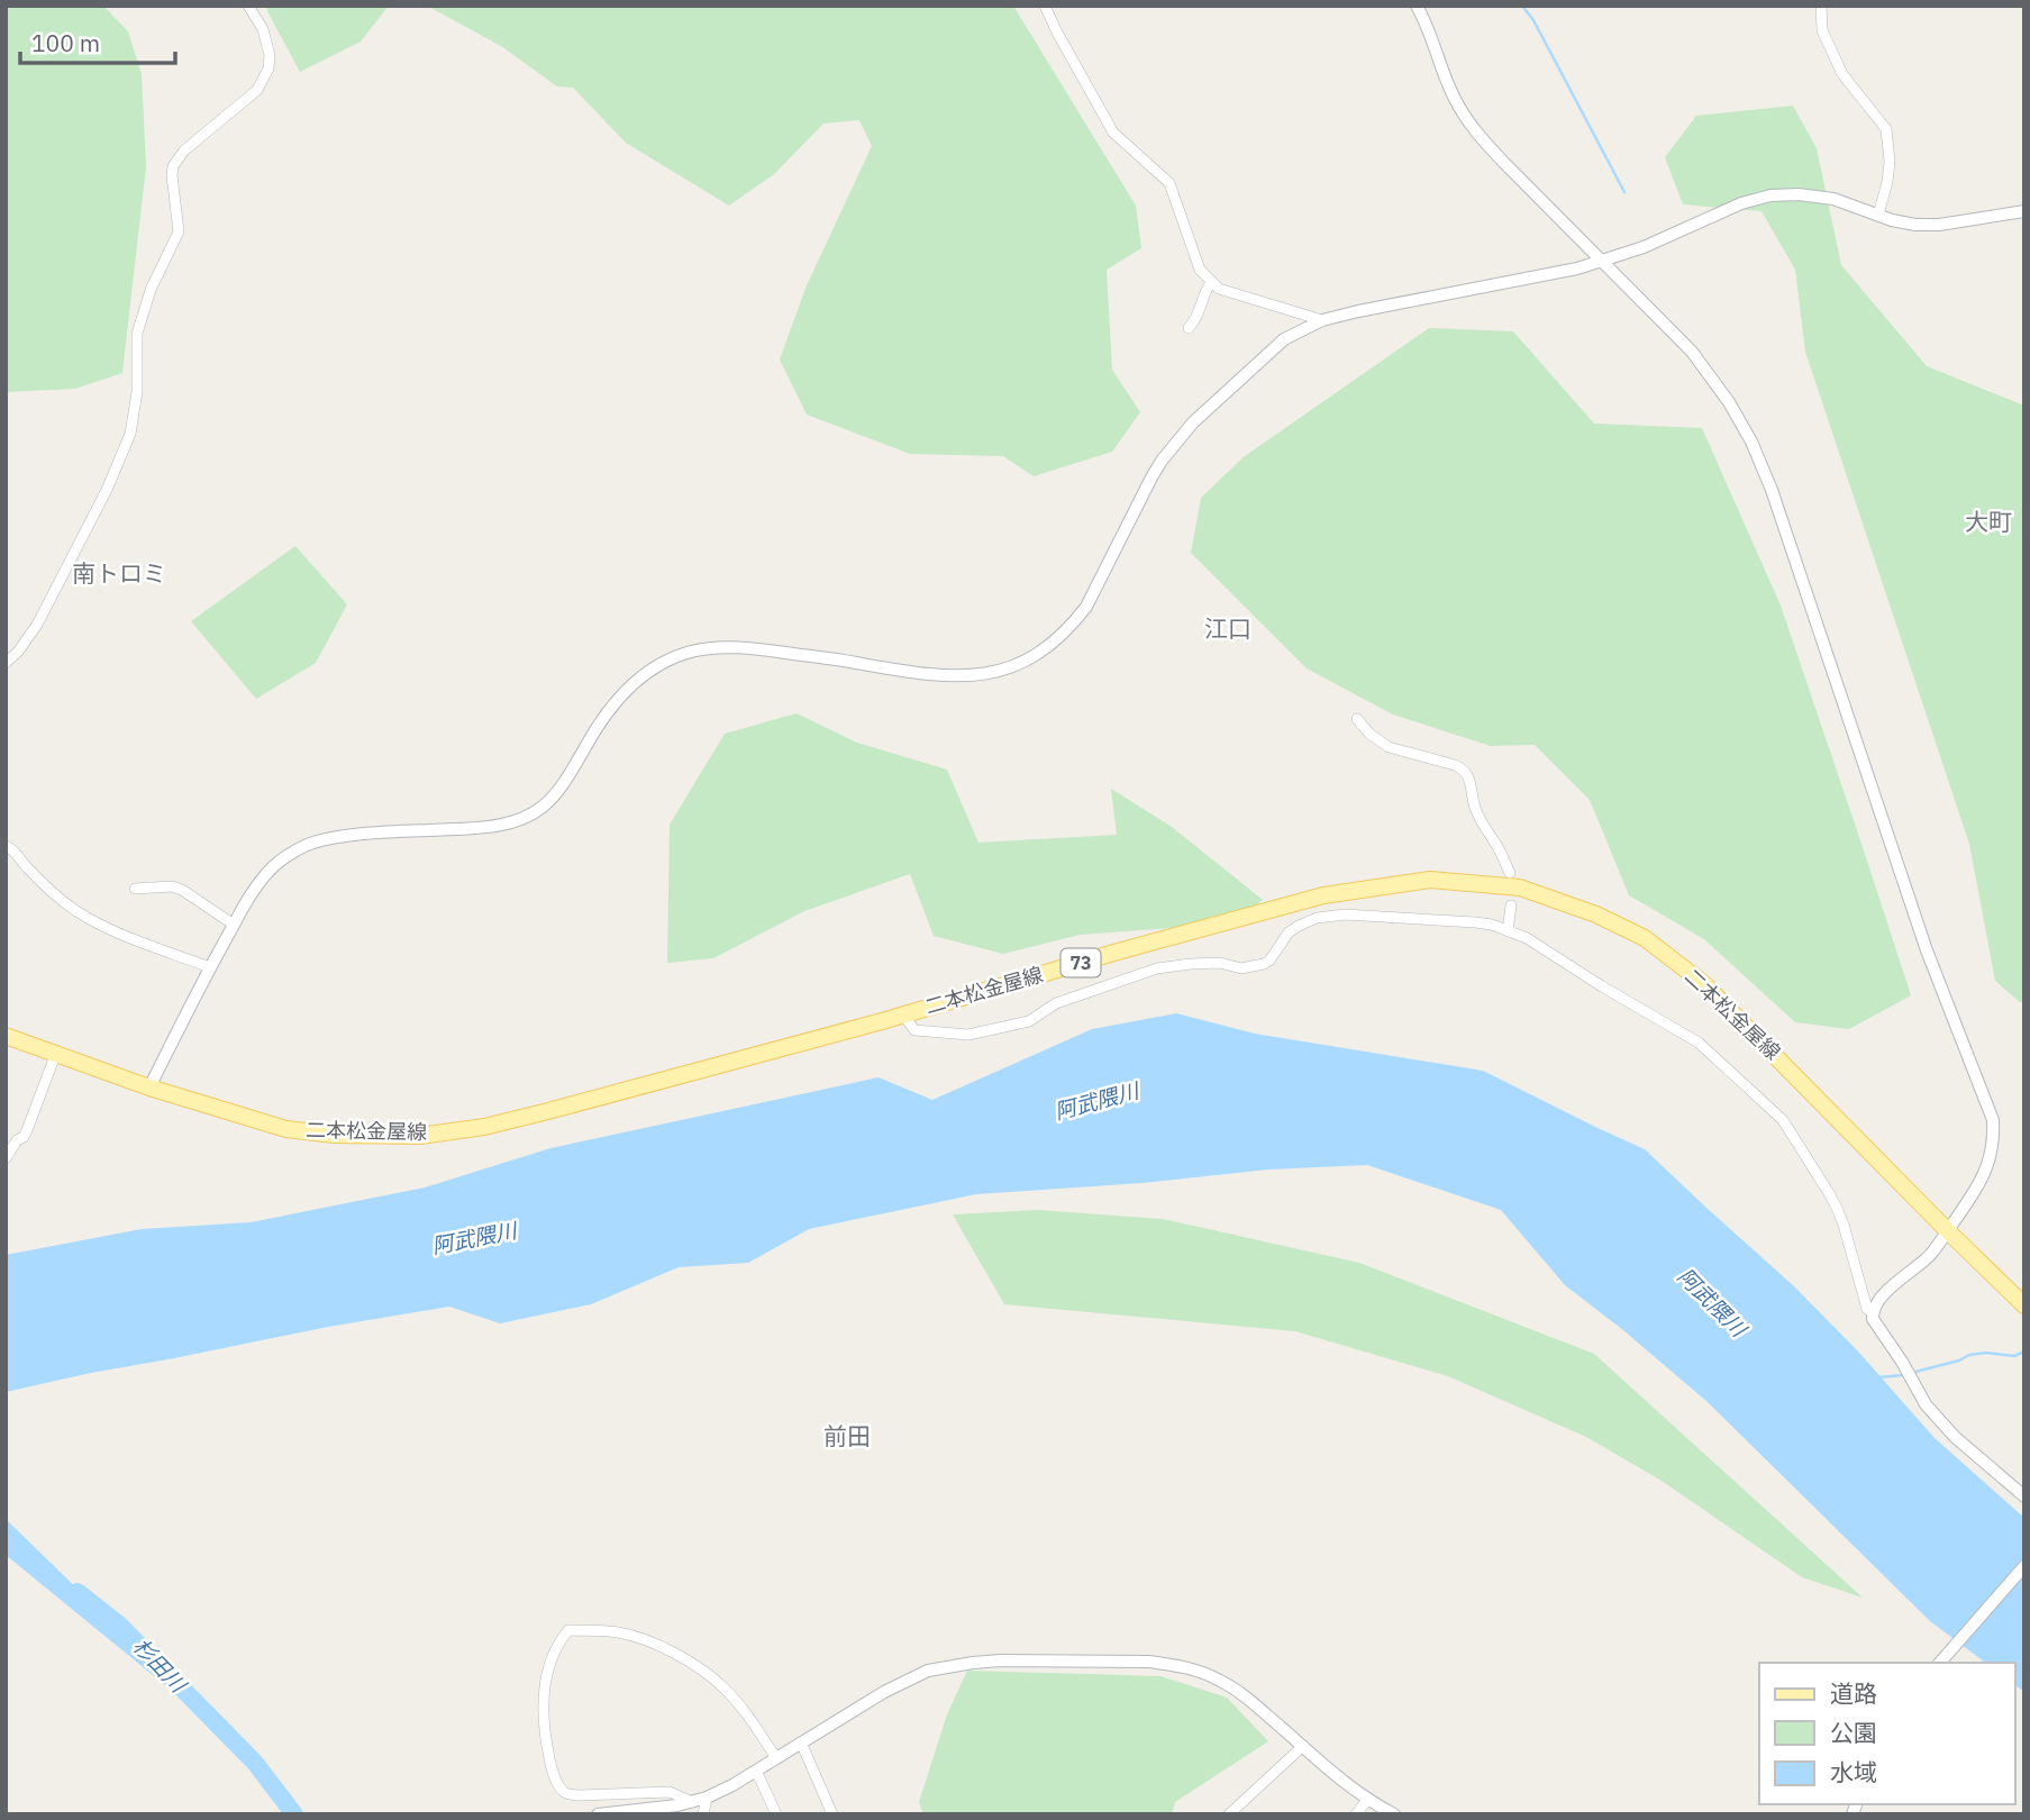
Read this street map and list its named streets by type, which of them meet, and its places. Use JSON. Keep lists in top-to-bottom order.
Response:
{
  "streets": {
    "main road": ["73", "二本松金屋線"]
  },
  "districts": [
    "大町",
    "南トロミ",
    "江口",
    "前田"
  ],
  "water": ["阿武隈川", "杉田川"],
  "legend": ["道路", "公園", "水域"],
  "scale_bar": "100 m"
}
